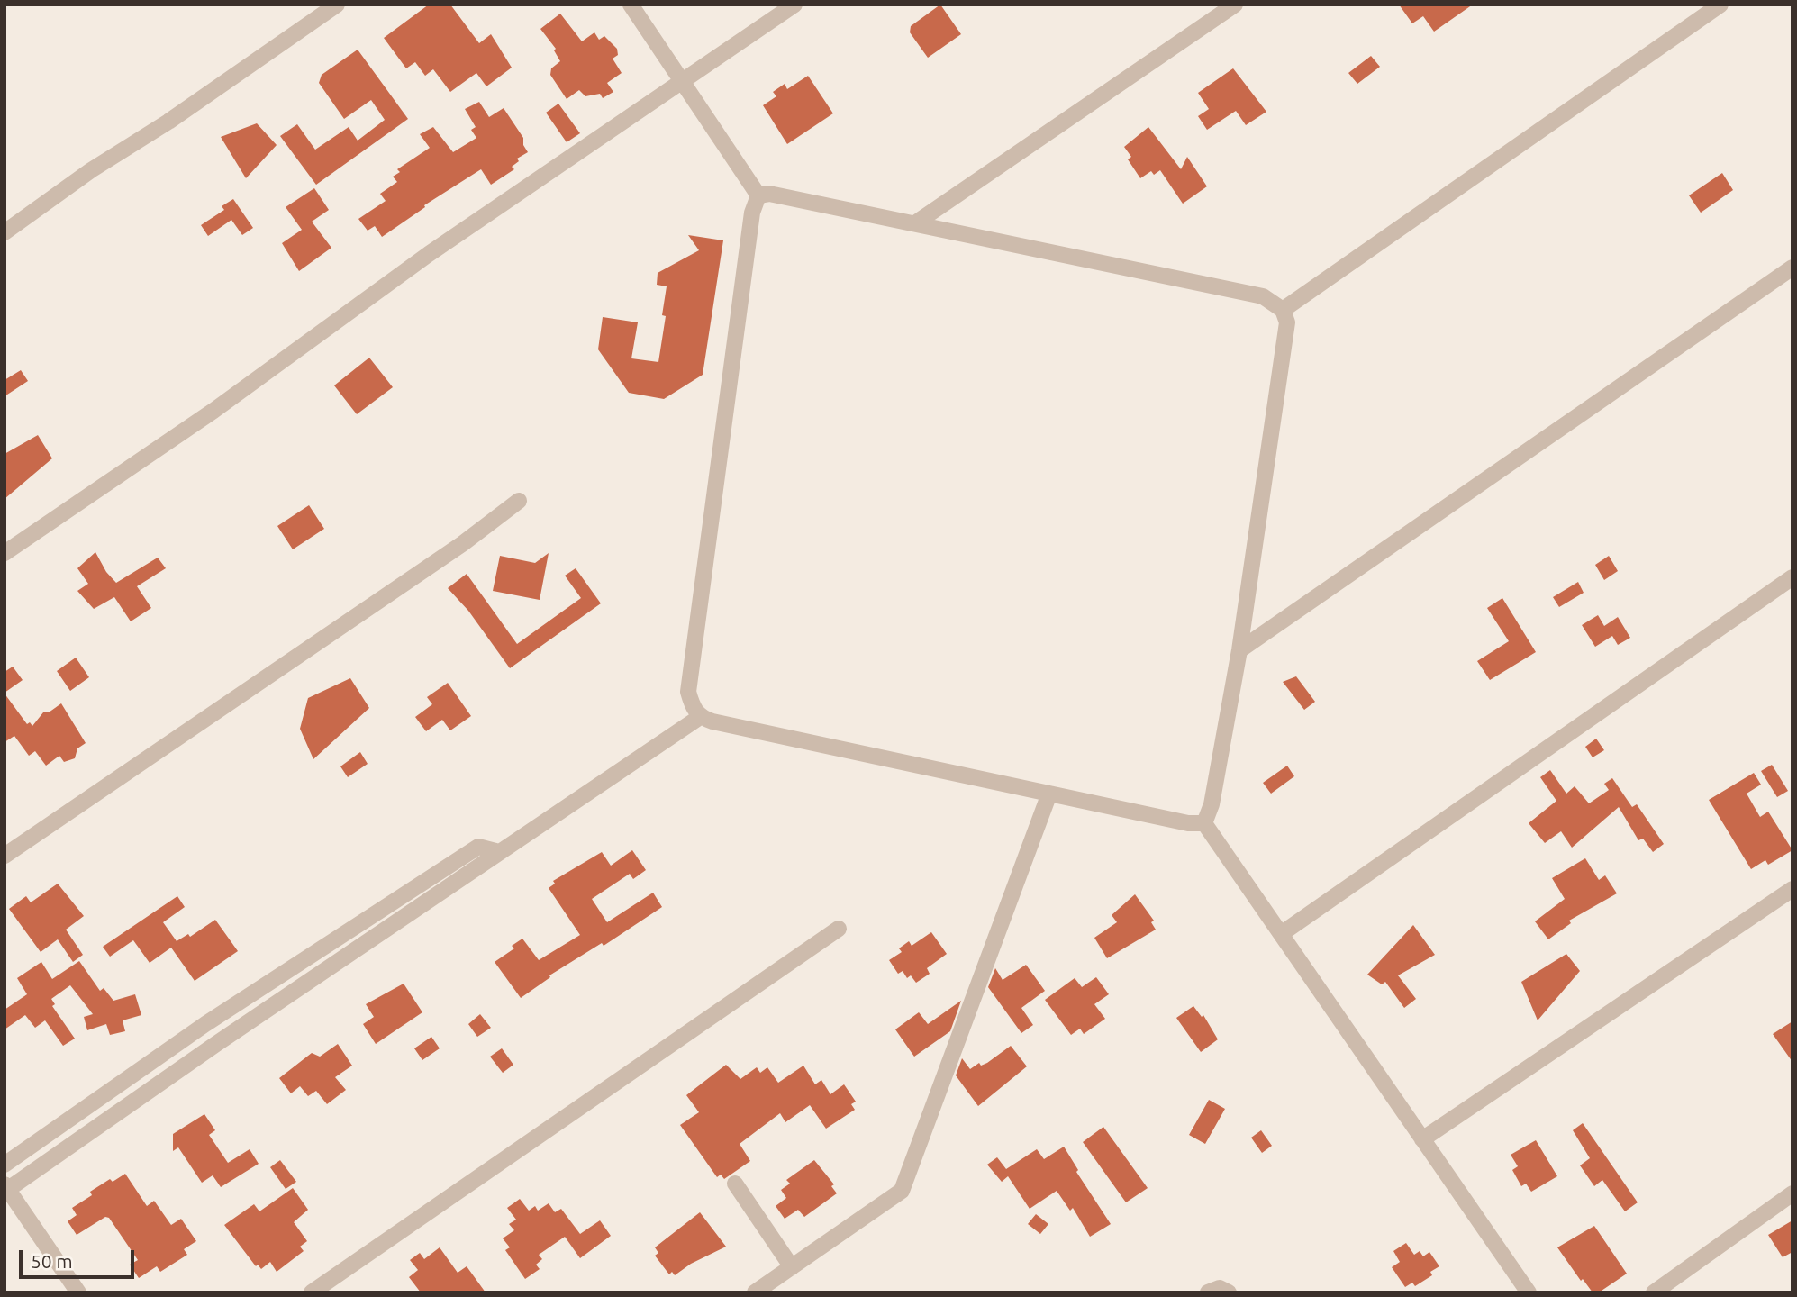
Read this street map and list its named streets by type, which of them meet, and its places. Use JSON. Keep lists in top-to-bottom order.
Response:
{
  "scale_bar": "50 m"
}
